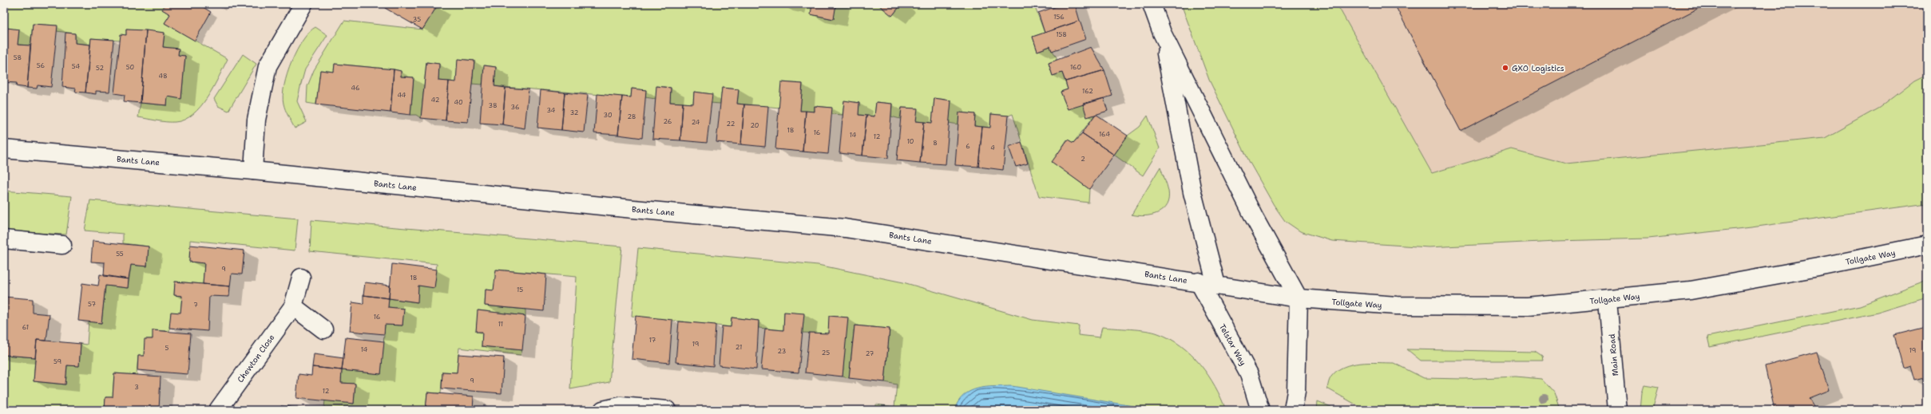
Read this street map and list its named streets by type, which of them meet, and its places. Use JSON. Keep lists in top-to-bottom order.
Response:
{
  "streets": {
    "street": [
      "Bants Lane",
      "Tollgate Way",
      "Telstar Way",
      "Main Road",
      "Chewton Close"
    ]
  },
  "crossings": [
    ["Bants Lane", "Tollgate Way"],
    ["Bants Lane", "Telstar Way"],
    ["Tollgate Way", "Main Road"]
  ],
  "places": ["GXO Logistics"],
  "house_numbers": [
    "156",
    "35",
    "158",
    "58",
    "56",
    "54",
    "50",
    "160",
    "52",
    "48",
    "46",
    "162",
    "44",
    "42",
    "40",
    "38",
    "36",
    "34",
    "32",
    "30",
    "28",
    "26",
    "24",
    "22",
    "20",
    "18",
    "16",
    "164",
    "14",
    "12",
    "10",
    "8",
    "6",
    "4",
    "2",
    "55",
    "9",
    "18",
    "15",
    "57",
    "7",
    "16",
    "11",
    "61",
    "17",
    "19",
    "21",
    "5",
    "14",
    "19",
    "23",
    "25",
    "27",
    "59",
    "9",
    "3",
    "12"
  ]
}
